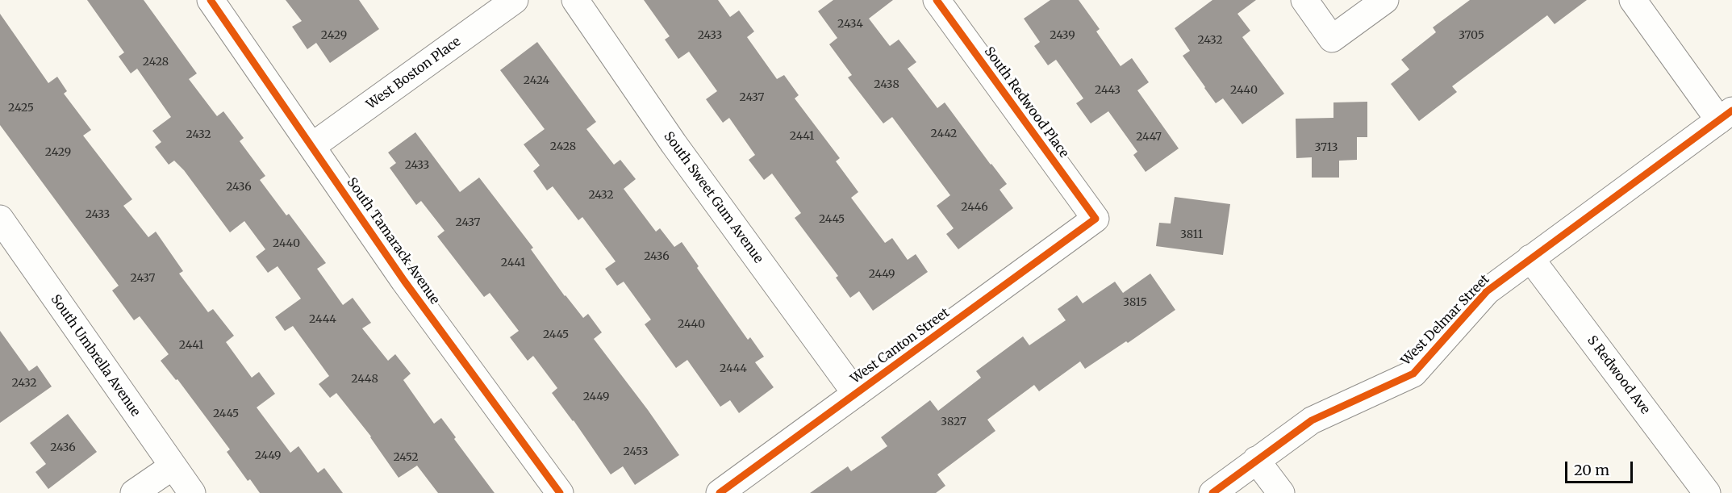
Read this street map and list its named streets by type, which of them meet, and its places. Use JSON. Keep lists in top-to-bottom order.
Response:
{
  "streets": {
    "street": [
      "West Boston Place",
      "South Redwood Place",
      "South Sweet Gum Avenue",
      "South Tamarack Avenue",
      "West Delmar Street",
      "West Canton Street",
      "South Umbrella Avenue",
      "S Redwood Ave"
    ]
  },
  "crossings": [
    ["West Boston Place", "South Tamarack Avenue"],
    ["South Redwood Place", "West Canton Street"],
    ["South Sweet Gum Avenue", "West Canton Street"],
    ["West Delmar Street", "S Redwood Ave"]
  ],
  "house_numbers": [
    "2434",
    "2429",
    "2433",
    "2439",
    "3705",
    "2432",
    "2428",
    "2424",
    "2438",
    "2443",
    "2440",
    "2437",
    "2425",
    "2442",
    "2432",
    "2441",
    "2447",
    "2428",
    "3713",
    "2429",
    "2433",
    "2436",
    "2432",
    "2446",
    "2433",
    "2445",
    "2437",
    "3811",
    "2440",
    "2436",
    "2441",
    "2449",
    "2437",
    "3815",
    "2444",
    "2440",
    "2445",
    "2441",
    "2444",
    "2448",
    "2432",
    "2449",
    "2445",
    "3827",
    "2436",
    "2453",
    "2449",
    "2452"
  ],
  "scale_bar": "20 m"
}
